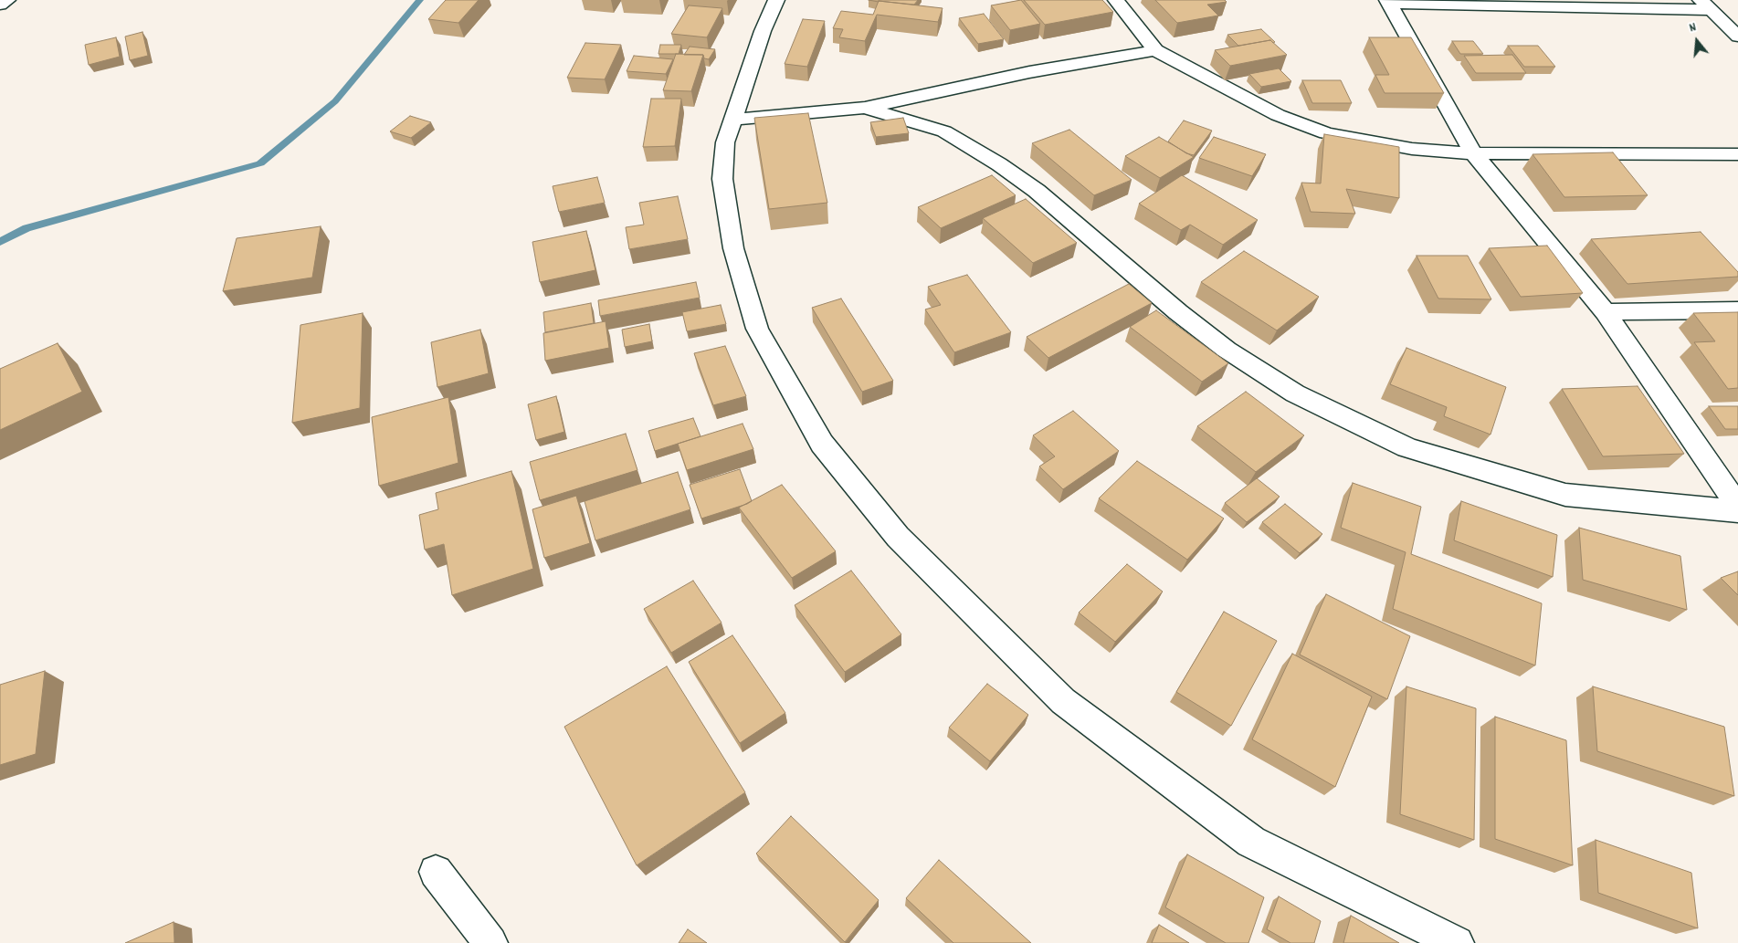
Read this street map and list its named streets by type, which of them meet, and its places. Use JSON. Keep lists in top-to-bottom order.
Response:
{
  "north": "top"
}
